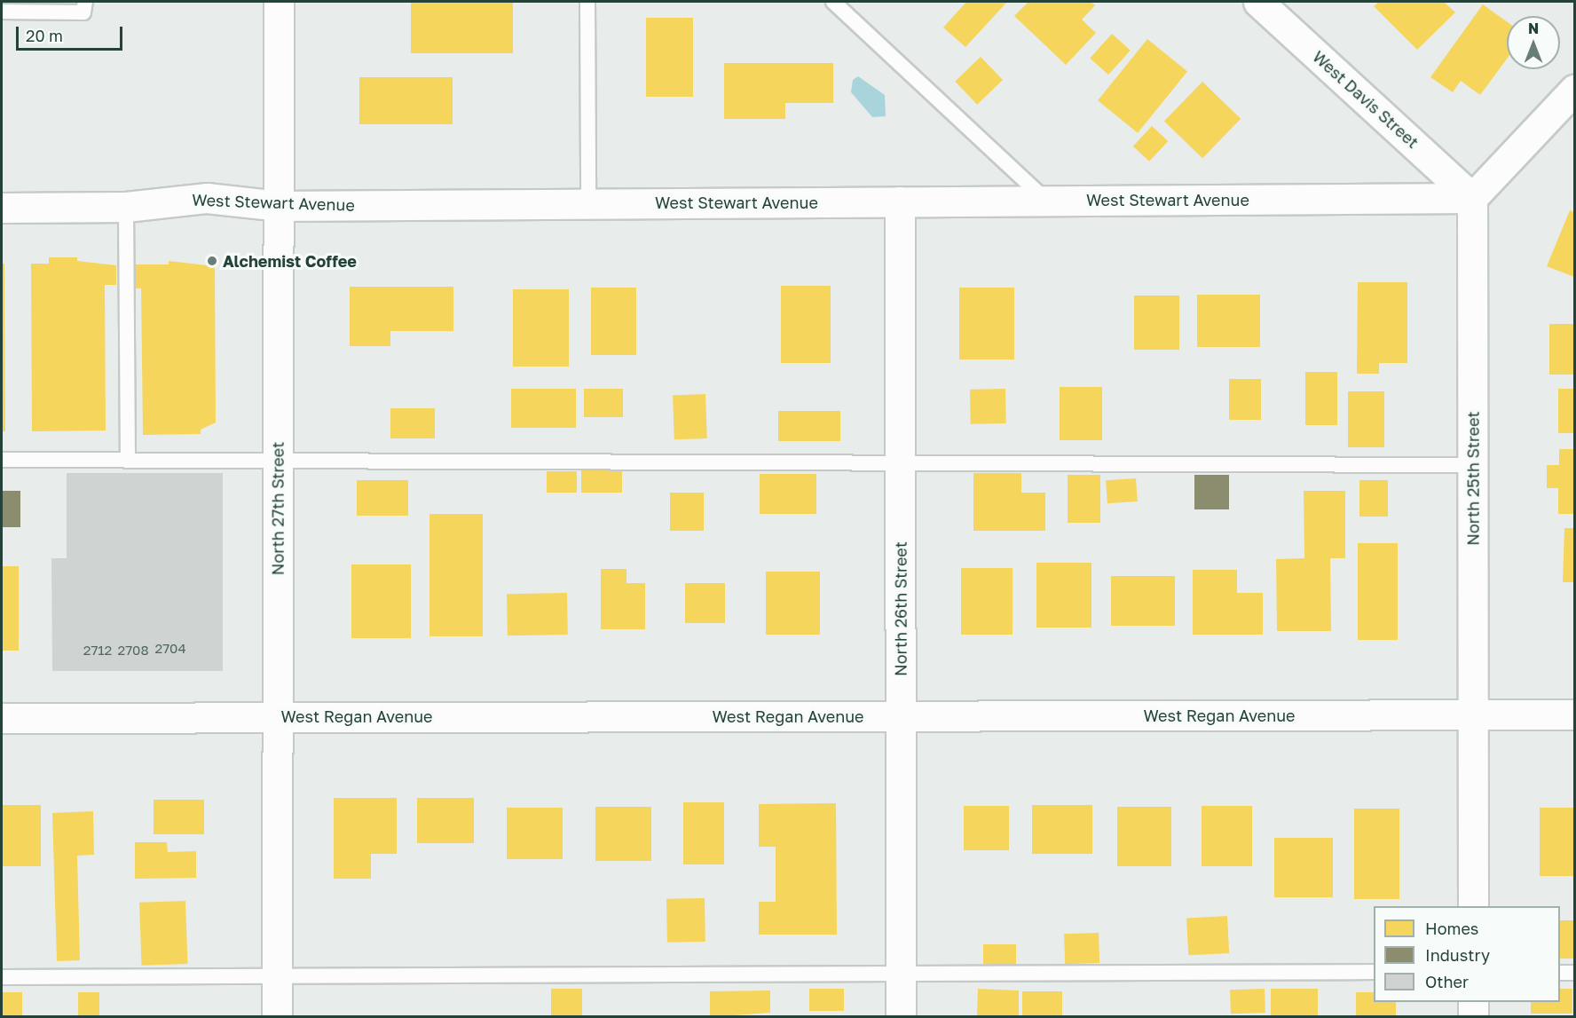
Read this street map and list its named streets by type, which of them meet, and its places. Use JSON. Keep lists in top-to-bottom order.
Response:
{
  "streets": {
    "street": [
      "West Davis Street",
      "West Stewart Avenue",
      "North 25th Street",
      "North 27th Street",
      "North 26th Street",
      "West Regan Avenue"
    ]
  },
  "crossings": [
    ["West Davis Street", "West Stewart Avenue"],
    ["West Davis Street", "North 25th Street"],
    ["West Stewart Avenue", "North 25th Street"],
    ["West Stewart Avenue", "North 27th Street"],
    ["West Stewart Avenue", "North 26th Street"],
    ["North 25th Street", "West Regan Avenue"],
    ["North 27th Street", "West Regan Avenue"],
    ["North 26th Street", "West Regan Avenue"]
  ],
  "places": ["Alchemist Coffee"],
  "house_numbers": ["2704", "2712", "2708"],
  "legend": ["Homes", "Industry", "Other"],
  "scale_bar": "20 m",
  "north": "top"
}
